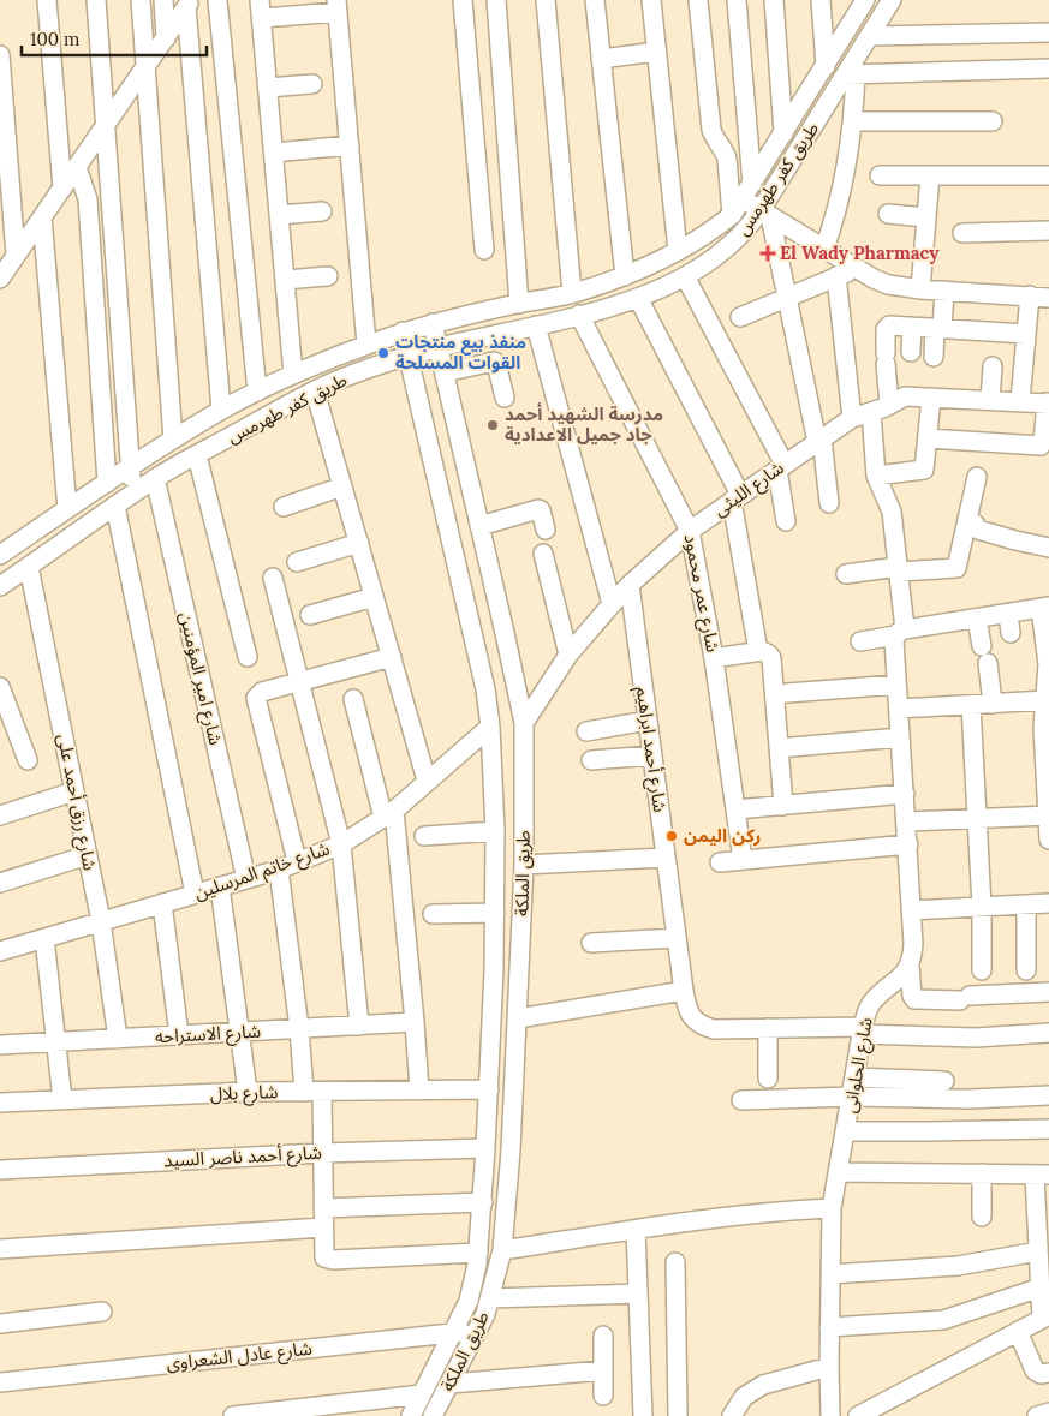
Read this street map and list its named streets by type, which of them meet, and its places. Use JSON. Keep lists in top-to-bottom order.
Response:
{
  "streets": {
    "street": [
      "طريق كفر طهرمس",
      "شارع الليثى",
      "شارع عمر محمود",
      "شارع امير المؤمنين",
      "شارع أحمد ابراهيم",
      "شارع رزق أحمد على",
      "شارع خاتم المرسلين",
      "طريق الملكة",
      "شارع الاستراحه",
      "شارع الحلوانى",
      "شارع بلال",
      "شارع أحمد ناصر السيد",
      "شارع عادل الشعراوى"
    ]
  },
  "crossings": [
    ["طريق كفر طهرمس", "شارع عمر محمود"],
    ["طريق كفر طهرمس", "شارع امير المؤمنين"],
    ["طريق كفر طهرمس", "شارع رزق أحمد على"],
    ["طريق كفر طهرمس", "طريق الملكة"],
    ["شارع الليثى", "شارع عمر محمود"],
    ["شارع الليثى", "شارع أحمد ابراهيم"],
    ["شارع الليثى", "طريق الملكة"],
    ["شارع امير المؤمنين", "شارع خاتم المرسلين"],
    ["شارع رزق أحمد على", "شارع خاتم المرسلين"],
    ["شارع رزق أحمد على", "شارع الاستراحه"],
    ["شارع خاتم المرسلين", "طريق الملكة"],
    ["طريق الملكة", "شارع بلال"],
    ["طريق الملكة", "شارع أحمد ناصر السيد"],
    ["طريق الملكة", "شارع عادل الشعراوى"]
  ],
  "places": {
    "health": ["El Wady Pharmacy"],
    "other": ["منفذ بيع منتجات القوات المسلحة", "مدرسة الشهيد أحمد جاد جميل الاعدادية", "ركن اليمن"]
  },
  "scale_bar": "100 m"
}
